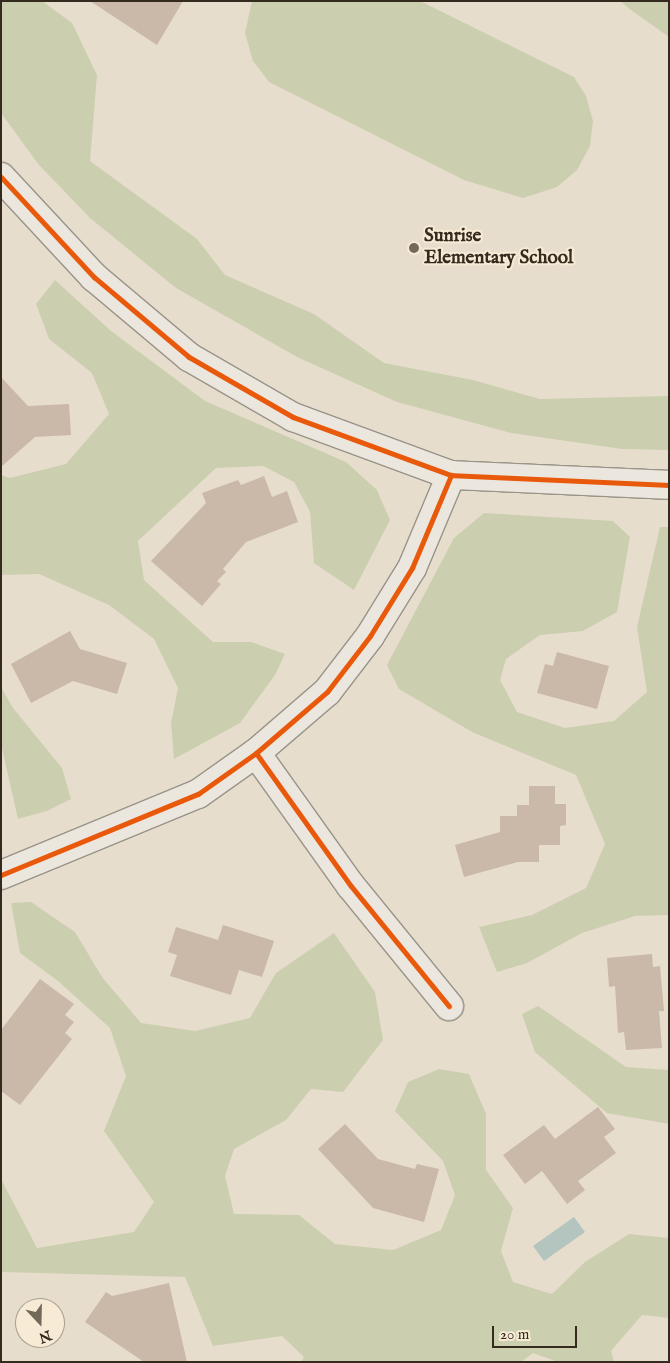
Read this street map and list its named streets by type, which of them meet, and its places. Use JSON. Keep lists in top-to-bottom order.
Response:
{
  "places": ["Sunrise Elementary School"],
  "scale_bar": "20 m",
  "north": "bottom"
}
